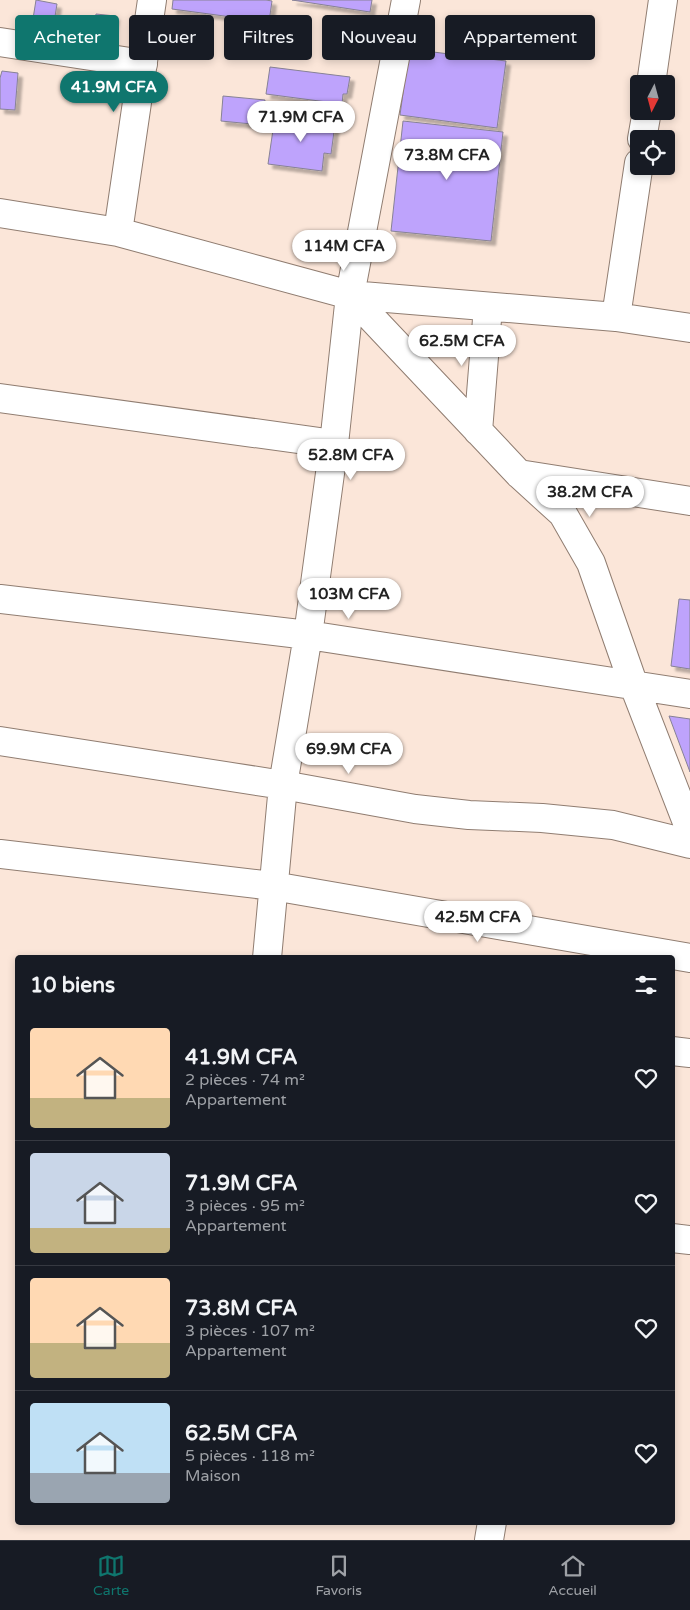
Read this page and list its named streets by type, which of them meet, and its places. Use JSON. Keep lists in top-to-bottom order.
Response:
{
  "north": "bottom",
  "page": {
    "chip": [
      "Acheter",
      "Louer",
      "Filtres",
      "Nouveau",
      "Appartement"
    ],
    "price": [
      "41.9M CFA",
      "71.9M CFA",
      "73.8M CFA",
      "114M CFA",
      "62.5M CFA",
      "52.8M CFA",
      "38.2M CFA",
      "103M CFA",
      "69.9M CFA",
      "42.5M CFA"
    ],
    "heading": "10 biens",
    "list": [
      {
        "name": "41.9M CFA",
        "note": "2 pièces · 74 m² · Appartement"
      },
      {
        "name": "71.9M CFA",
        "note": "3 pièces · 95 m² · Appartement"
      },
      {
        "name": "73.8M CFA",
        "note": "3 pièces · 107 m² · Appartement"
      },
      {
        "name": "62.5M CFA",
        "note": "5 pièces · 118 m² · Maison"
      }
    ],
    "tabs": ["Carte", "Favoris", "Accueil"]
  }
}
